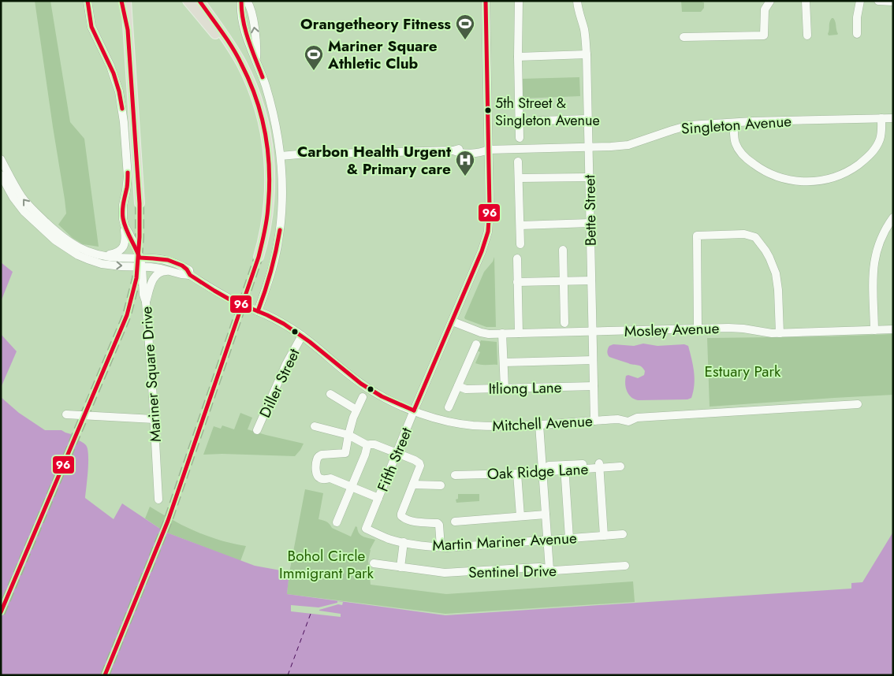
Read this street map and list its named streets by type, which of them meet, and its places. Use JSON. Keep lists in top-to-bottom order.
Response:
{
  "streets": {
    "street": [
      "Singleton Avenue",
      "Bette Street",
      "Mosley Avenue",
      "Mariner Square Drive",
      "Diller Street",
      "Itliong Lane",
      "Mitchell Avenue",
      "Fifth Street",
      "Oak Ridge Lane",
      "Martin Mariner Avenue",
      "Sentinel Drive"
    ]
  },
  "crossings": [
    ["Singleton Avenue", "Bette Street"],
    ["Singleton Avenue", "Fifth Street"],
    ["Bette Street", "Mosley Avenue"],
    ["Bette Street", "Itliong Lane"],
    ["Bette Street", "Mitchell Avenue"],
    ["Mosley Avenue", "Fifth Street"],
    ["Mariner Square Drive", "Mitchell Avenue"],
    ["Diller Street", "Mitchell Avenue"],
    ["Mitchell Avenue", "Fifth Street"],
    ["Fifth Street", "Martin Mariner Avenue"]
  ],
  "parks": ["Estuary Park", "Bohol Circle Immigrant Park"],
  "places": {
    "sports": ["Orangetheory Fitness", "Mariner Square Athletic Club"],
    "other": ["5th Street & Singleton Avenue"],
    "hospital": ["Carbon Health Urgent & Primary care"]
  },
  "lines": ["transit line 96"]
}
